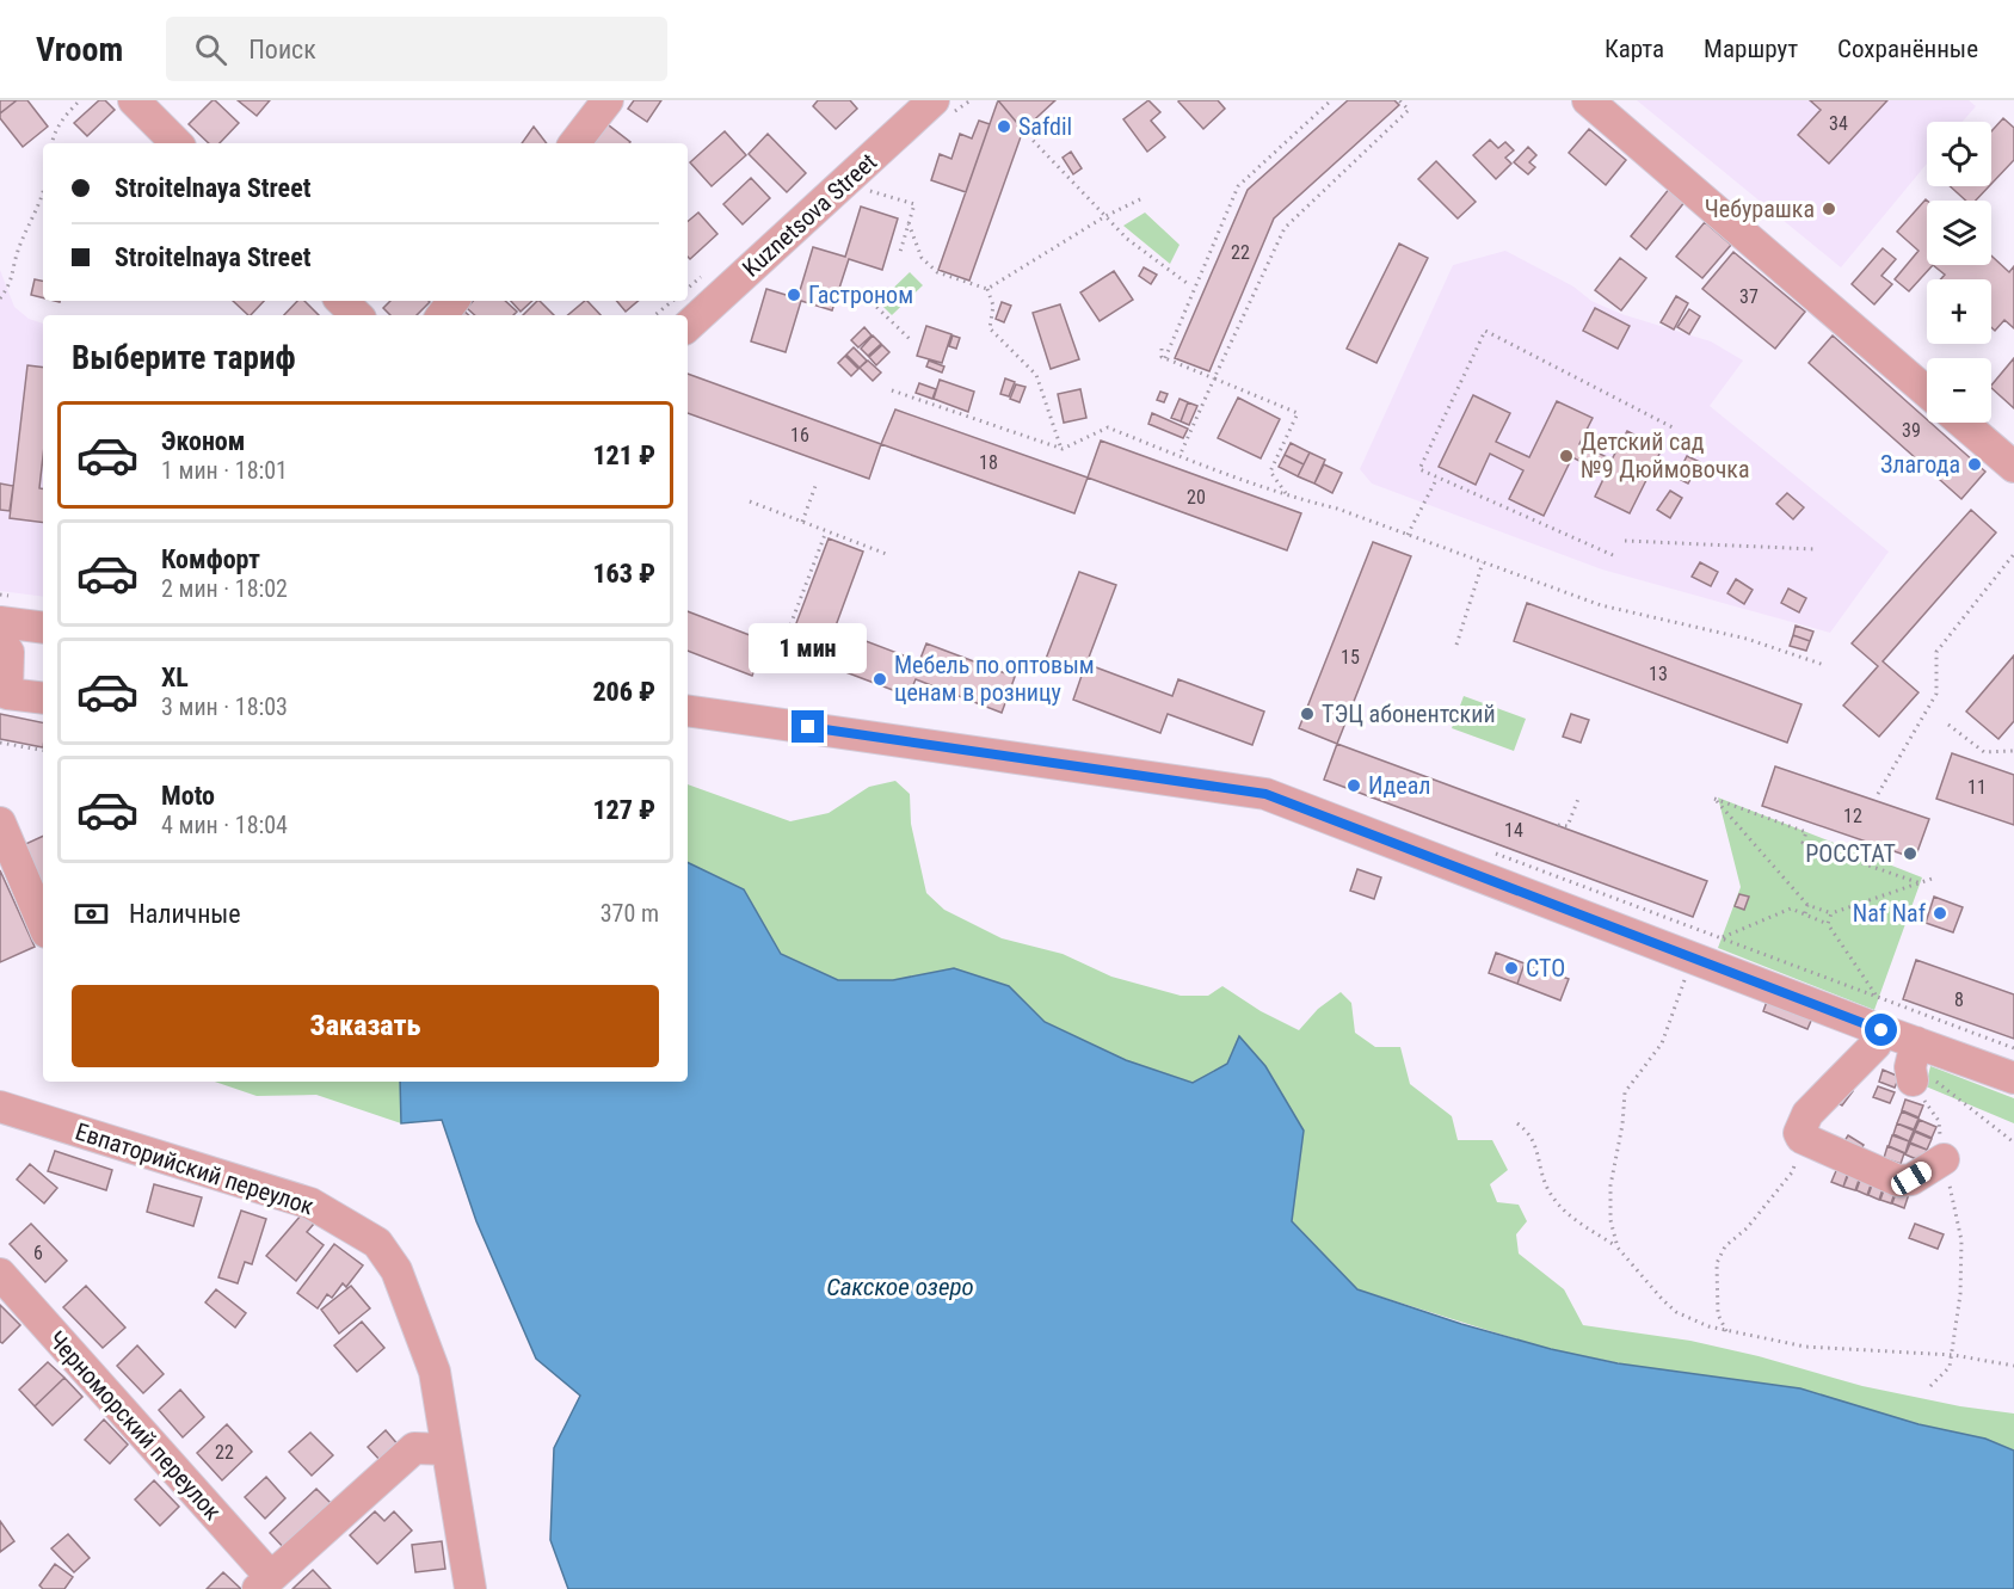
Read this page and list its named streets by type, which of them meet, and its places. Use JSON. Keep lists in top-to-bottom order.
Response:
{
  "streets": {
    "street": ["Kuznetsova Street", "Евпаторийский переулок", "Черноморский переулок"]
  },
  "water": ["Сакское озеро"],
  "places": [
    "Safdil",
    "Чебурашка",
    "Гастроном",
    "Детский сад №9 Дюймовочка",
    "Злагода",
    "Мебель по оптовым ценам в розницу",
    "ТЭЦ абонентский",
    "Идеал",
    "РОССТАТ",
    "Naf Naf",
    "СТО"
  ],
  "house_numbers": [
    "34",
    "22",
    "37",
    "39",
    "16",
    "18",
    "20",
    "15",
    "13",
    "11",
    "12",
    "14",
    "8",
    "6",
    "22"
  ],
  "page": {
    "header": "Vroom",
    "search": "Поиск",
    "nav": ["Карта", "Маршрут", "Сохранённые"],
    "map_buttons": ["+", "−"],
    "banner": ["Stroitelnaya Street", "Stroitelnaya Street"],
    "heading": "Выберите тариф",
    "list": [
      {
        "name": "Эконом",
        "note": "1 мин · 18:01",
        "value": "121 ₽"
      },
      {
        "name": "Комфорт",
        "note": "2 мин · 18:02",
        "value": "163 ₽"
      },
      {
        "name": "XL",
        "note": "3 мин · 18:03",
        "value": "206 ₽"
      },
      {
        "name": "Moto",
        "note": "4 мин · 18:04",
        "value": "127 ₽"
      }
    ],
    "bubble": "1 мин",
    "pay": ["Наличные", "370 m"],
    "buttons": "Заказать"
  }
}
